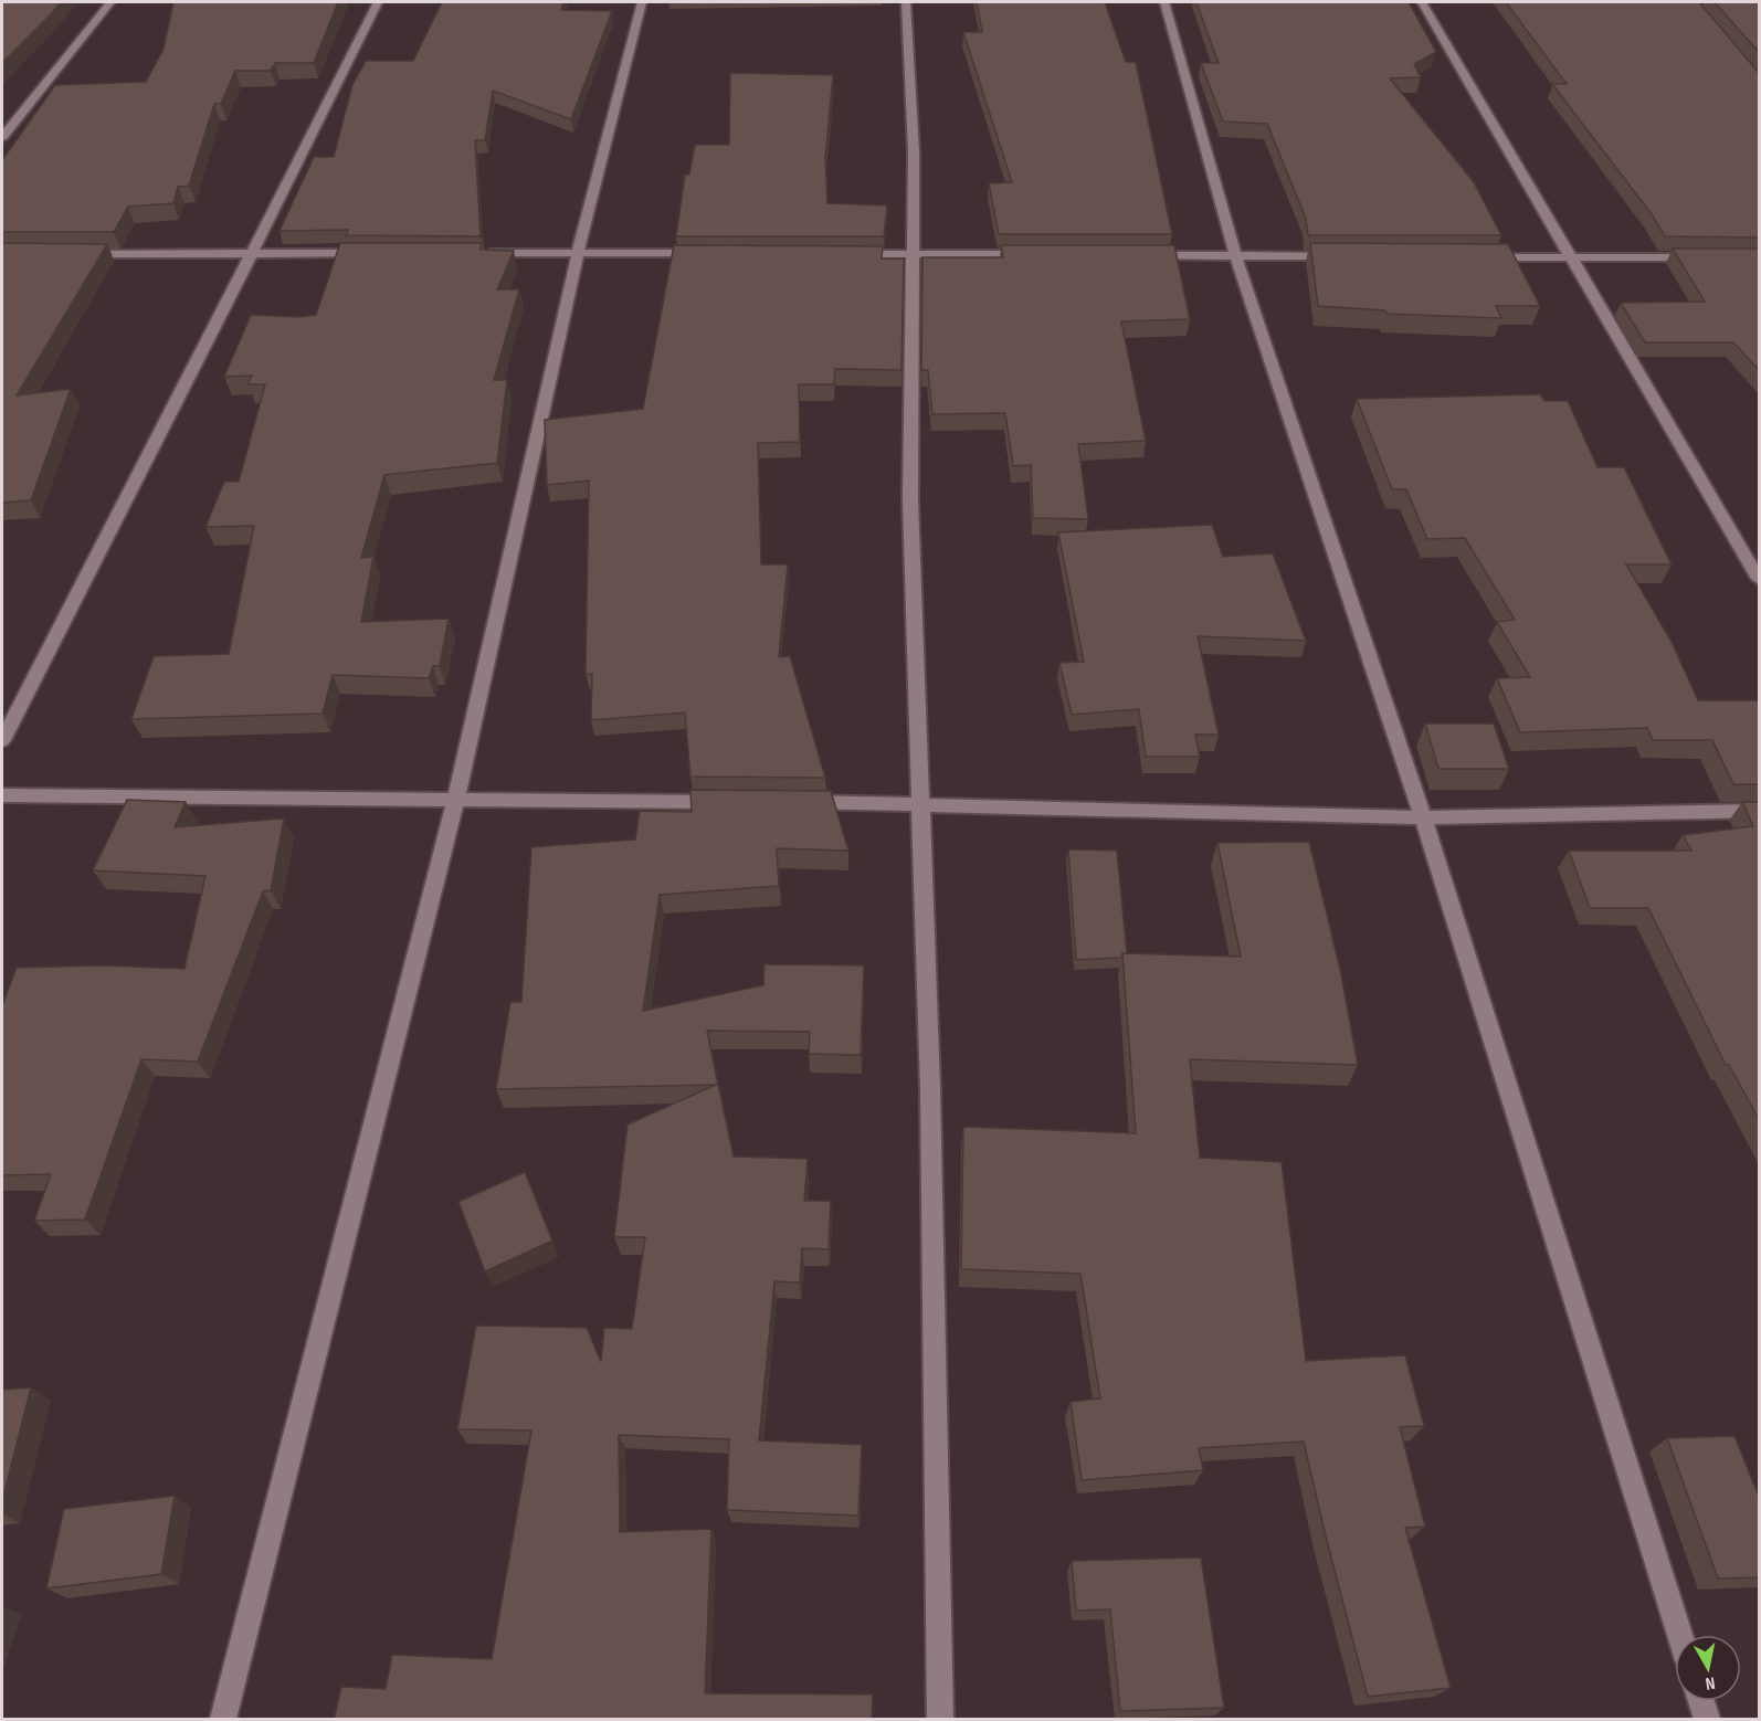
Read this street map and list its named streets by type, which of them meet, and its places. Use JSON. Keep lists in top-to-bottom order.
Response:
{
  "north": "bottom"
}
